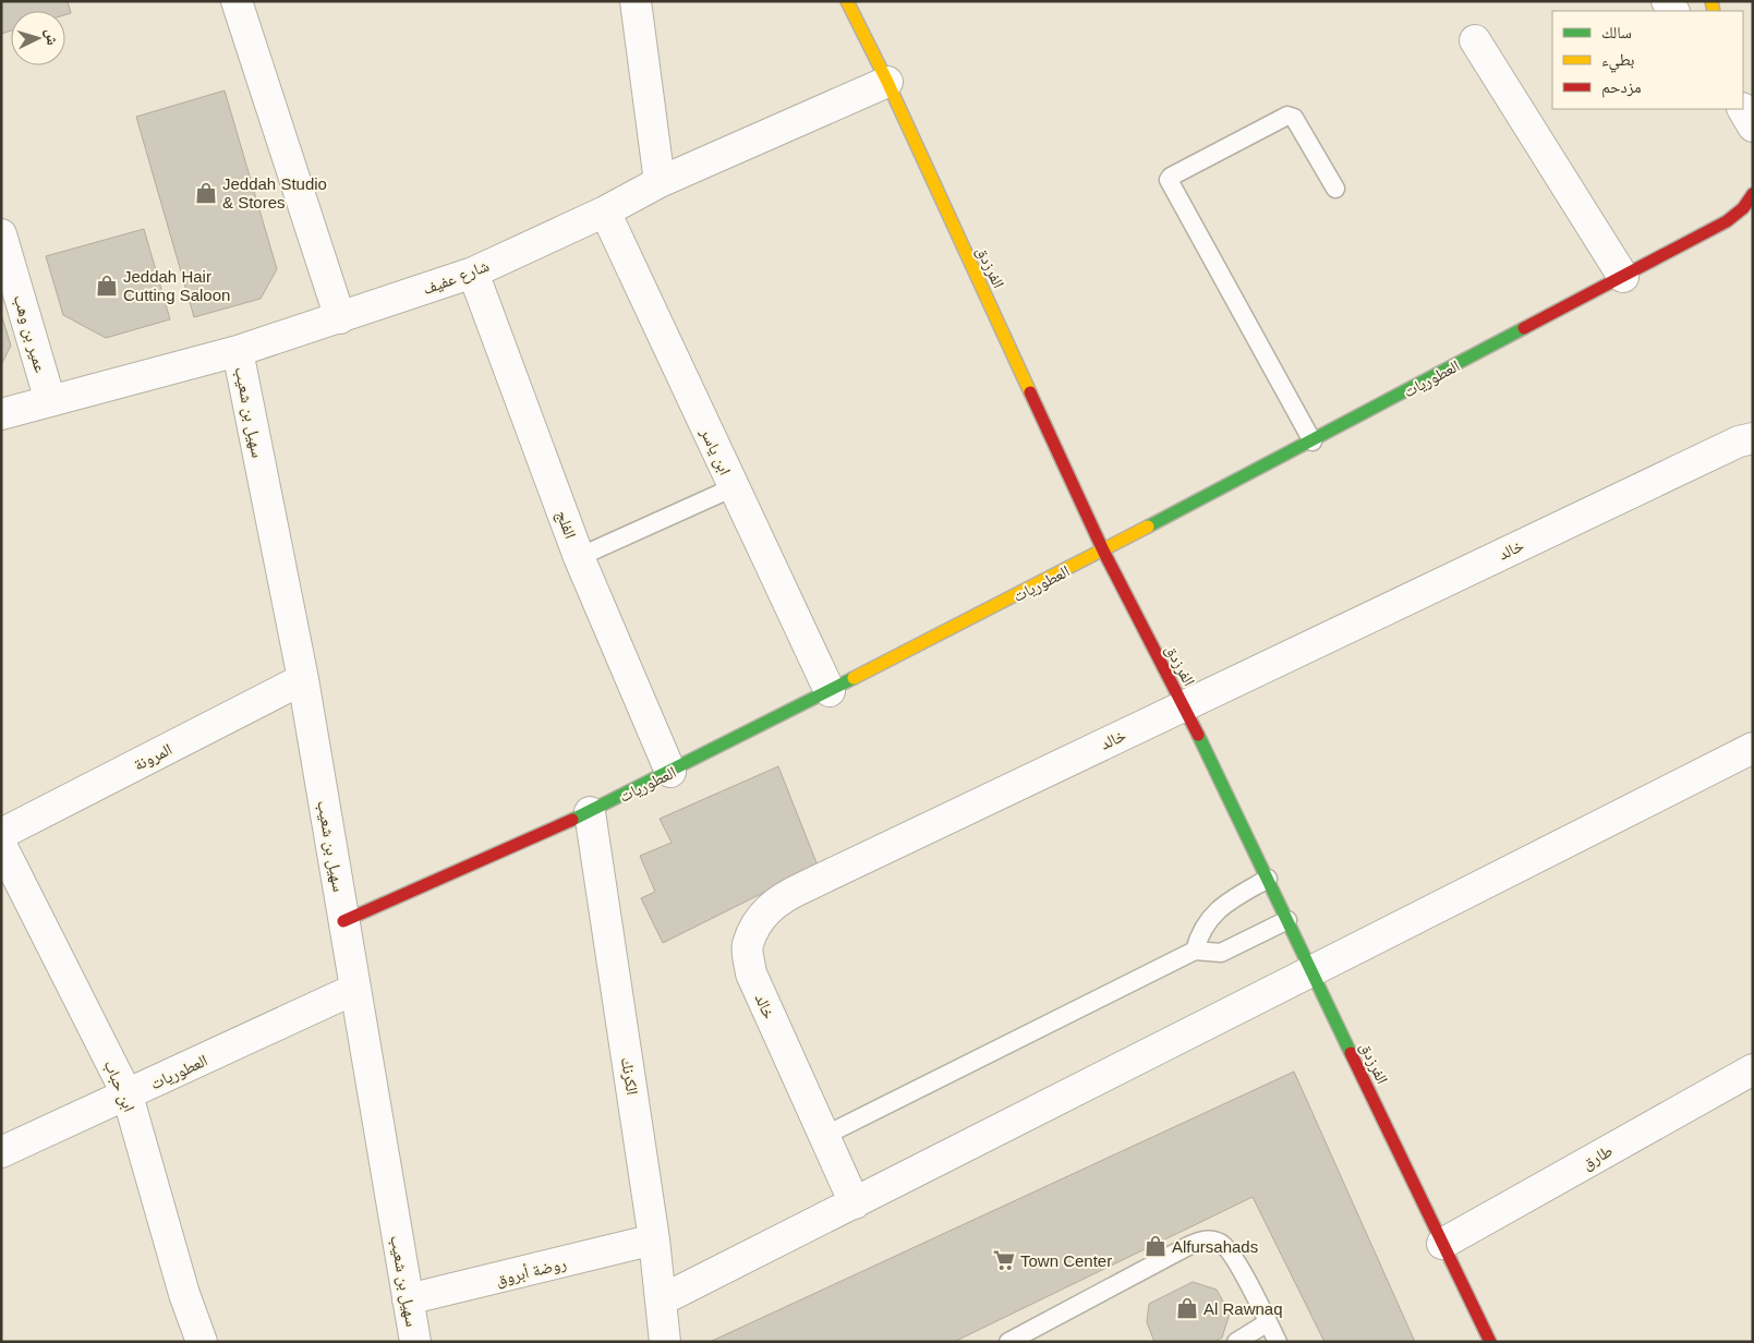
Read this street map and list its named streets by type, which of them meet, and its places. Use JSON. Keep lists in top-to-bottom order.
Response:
{
  "streets": {
    "street": [
      "الفرزدق",
      "شارع عفيف",
      "عمير بن وهب",
      "العطوريات",
      "سهيل بن شعيب",
      "ابن ياسر",
      "الفلج",
      "خالد",
      "المرونة",
      "الكرنك",
      "ابن حباب",
      "طارق",
      "روضة أبروق"
    ]
  },
  "crossings": [
    ["الفرزدق", "شارع عفيف"],
    ["الفرزدق", "العطوريات"],
    ["الفرزدق", "خالد"],
    ["الفرزدق", "طارق"],
    ["شارع عفيف", "عمير بن وهب"],
    ["شارع عفيف", "سهيل بن شعيب"],
    ["شارع عفيف", "ابن ياسر"],
    ["شارع عفيف", "الفلج"],
    ["العطوريات", "سهيل بن شعيب"],
    ["العطوريات", "ابن ياسر"],
    ["العطوريات", "الفلج"],
    ["العطوريات", "الكرنك"],
    ["العطوريات", "ابن حباب"],
    ["سهيل بن شعيب", "المرونة"],
    ["سهيل بن شعيب", "روضة أبروق"],
    ["الكرنك", "روضة أبروق"]
  ],
  "places": {
    "shop": [
      "Jeddah Studio & Stores",
      "Jeddah Hair Cutting Saloon",
      "Alfursahads",
      "Al Rawnaq"
    ],
    "supermarket": ["Town Center"]
  },
  "legend": ["سالك", "بطيء", "مزدحم"],
  "north": "right"
}
